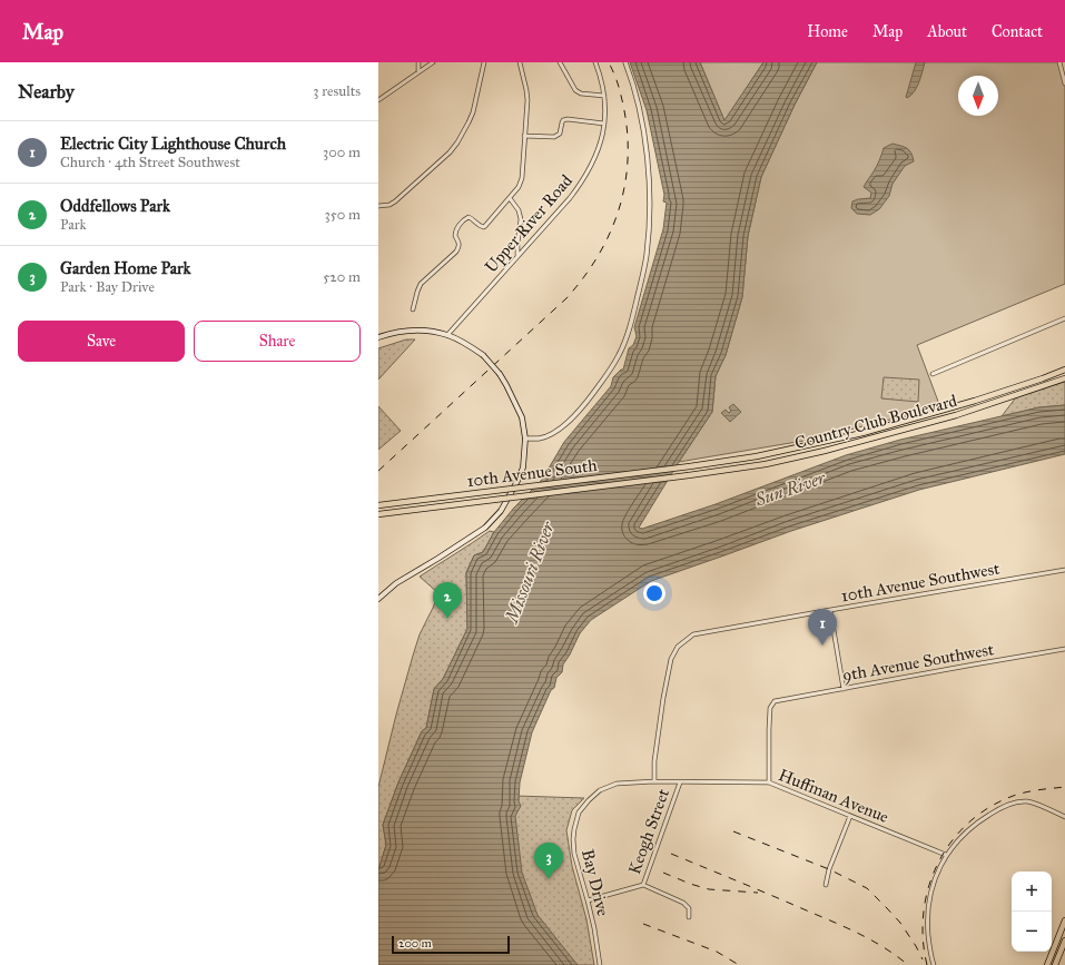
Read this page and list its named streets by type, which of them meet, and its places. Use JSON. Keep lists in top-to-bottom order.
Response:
{
  "streets": {
    "main road": ["Country Club Boulevard", "10th Avenue South"],
    "street": [
      "Upper River Road",
      "10th Avenue Southwest",
      "9th Avenue Southwest",
      "Huffman Avenue",
      "Keogh Street",
      "Bay Drive"
    ]
  },
  "crossings": [
    ["Country Club Boulevard", "10th Avenue South"],
    ["10th Avenue Southwest", "Huffman Avenue"],
    ["10th Avenue Southwest", "Bay Drive"],
    ["9th Avenue Southwest", "Huffman Avenue"],
    ["Huffman Avenue", "Keogh Street"],
    ["Huffman Avenue", "Bay Drive"],
    ["Keogh Street", "Bay Drive"]
  ],
  "water": ["Sun River", "Missouri River"],
  "scale_bar": "200 m",
  "north": "bottom",
  "page": {
    "header": "Map",
    "nav": [
      "Home",
      "Map",
      "About",
      "Contact"
    ],
    "heading": ["Nearby", "3 results"],
    "list": [
      {
        "mark": "1",
        "name": "Electric City Lighthouse Church",
        "note": "Church · 4th Street Southwest",
        "value": "300 m"
      },
      {
        "mark": "2",
        "name": "Oddfellows Park",
        "note": "Park",
        "value": "350 m"
      },
      {
        "mark": "3",
        "name": "Garden Home Park",
        "note": "Park · Bay Drive",
        "value": "520 m"
      }
    ],
    "buttons": ["Save", "Share"],
    "pins": ["2", "1", "3"],
    "map_buttons": ["+", "−"],
    "scale": "200 m"
  }
}
